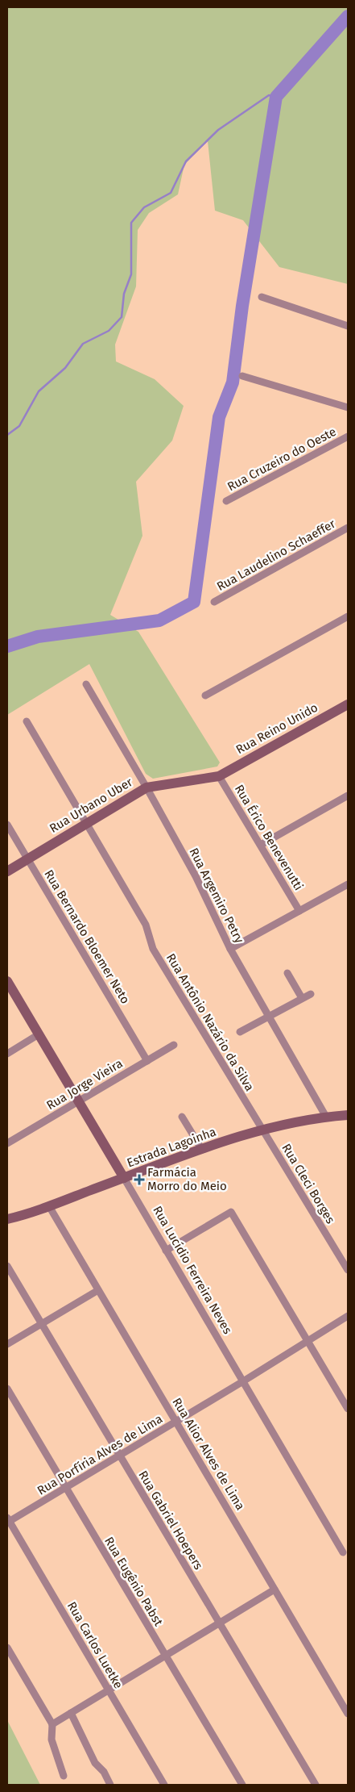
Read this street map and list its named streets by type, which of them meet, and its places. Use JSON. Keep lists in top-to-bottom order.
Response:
{
  "streets": {
    "street": [
      "Rua Cruzeiro do Oeste",
      "Rua Laudelino Schaeffer",
      "Rua Reino Unido",
      "Rua Urbano Uber",
      "Rua Érico Benevenutti",
      "Rua Argemiro Petry",
      "Rua Bernardo Bloemer Neto",
      "Rua Antônio Nazário da Silva",
      "Rua Jorge Vieira",
      "Estrada Lagoinha",
      "Rua Cleci Borges",
      "Rua Lucídio Ferreira Neves",
      "Rua Alior Alves de Lima",
      "Rua Porfíria Alves de Lima",
      "Rua Gabriel Hoepers",
      "Rua Eugênio Pabst",
      "Rua Carlos Luetke"
    ]
  },
  "crossings": [
    ["Rua Reino Unido", "Rua Urbano Uber"],
    ["Rua Reino Unido", "Rua Érico Benevenutti"],
    ["Rua Urbano Uber", "Rua Érico Benevenutti"],
    ["Rua Urbano Uber", "Rua Argemiro Petry"],
    ["Rua Urbano Uber", "Rua Bernardo Bloemer Neto"],
    ["Rua Urbano Uber", "Rua Antônio Nazário da Silva"],
    ["Rua Argemiro Petry", "Estrada Lagoinha"],
    ["Rua Bernardo Bloemer Neto", "Rua Jorge Vieira"],
    ["Rua Antônio Nazário da Silva", "Estrada Lagoinha"],
    ["Rua Antônio Nazário da Silva", "Rua Cleci Borges"],
    ["Rua Jorge Vieira", "Rua Lucídio Ferreira Neves"],
    ["Estrada Lagoinha", "Rua Cleci Borges"],
    ["Estrada Lagoinha", "Rua Lucídio Ferreira Neves"],
    ["Estrada Lagoinha", "Rua Alior Alves de Lima"],
    ["Rua Lucídio Ferreira Neves", "Rua Porfíria Alves de Lima"],
    ["Rua Alior Alves de Lima", "Rua Porfíria Alves de Lima"],
    ["Rua Porfíria Alves de Lima", "Rua Gabriel Hoepers"],
    ["Rua Porfíria Alves de Lima", "Rua Eugênio Pabst"],
    ["Rua Porfíria Alves de Lima", "Rua Carlos Luetke"]
  ],
  "places": {
    "health": ["Farmácia Morro do Meio"]
  }
}
